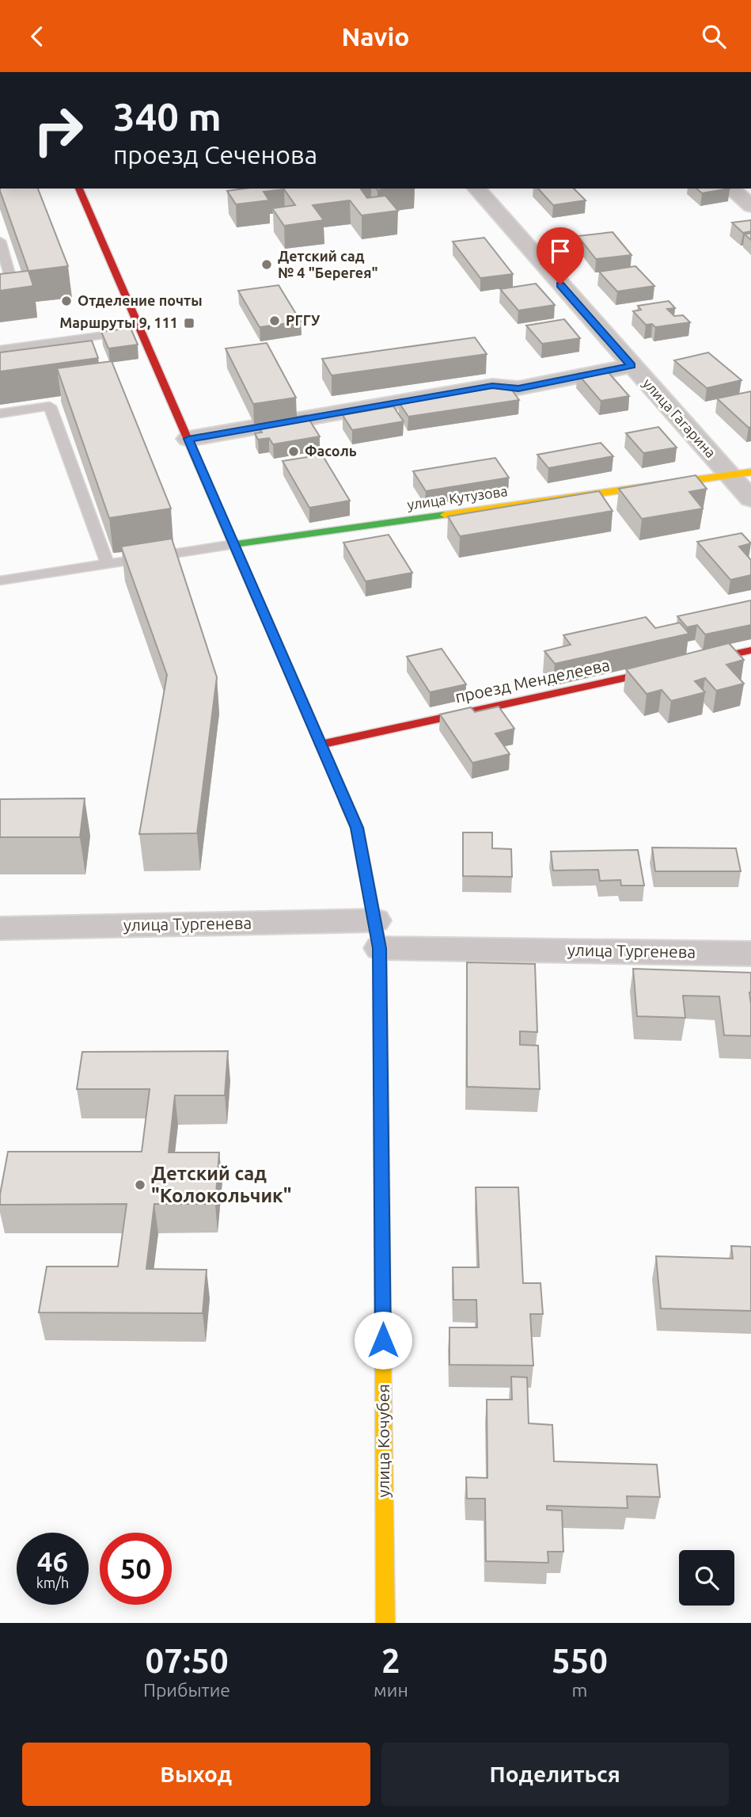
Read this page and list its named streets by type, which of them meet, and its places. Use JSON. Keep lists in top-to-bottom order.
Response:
{
  "streets": {
    "main road": ["улица Кутузова", "проезд Менделеева", "улица Кочубея"],
    "street": ["улица Гагарина", "улица Тургенева"]
  },
  "crossings": [
    ["улица Гагарина", "улица Кутузова"],
    ["улица Кутузова", "улица Кочубея"],
    ["проезд Менделеева", "улица Кочубея"],
    ["улица Тургенева", "улица Кочубея"]
  ],
  "places": {
    "other": [
      "Детский сад № 4 \"Берегея\"",
      "Отделение почты",
      "РГГУ",
      "Фасоль",
      "Детский сад \"Колокольчик\""
    ],
    "transit": ["Маршруты 9, 111"]
  },
  "page": {
    "header": "Navio",
    "turn": ["340 m", "проезд Сеченова"],
    "speed": "46 km/h",
    "limit": "50",
    "eta": [
      "07:50",
      "Прибытие",
      "2",
      "мин",
      "550",
      "m"
    ],
    "buttons": ["Выход", "Поделиться"]
  }
}
